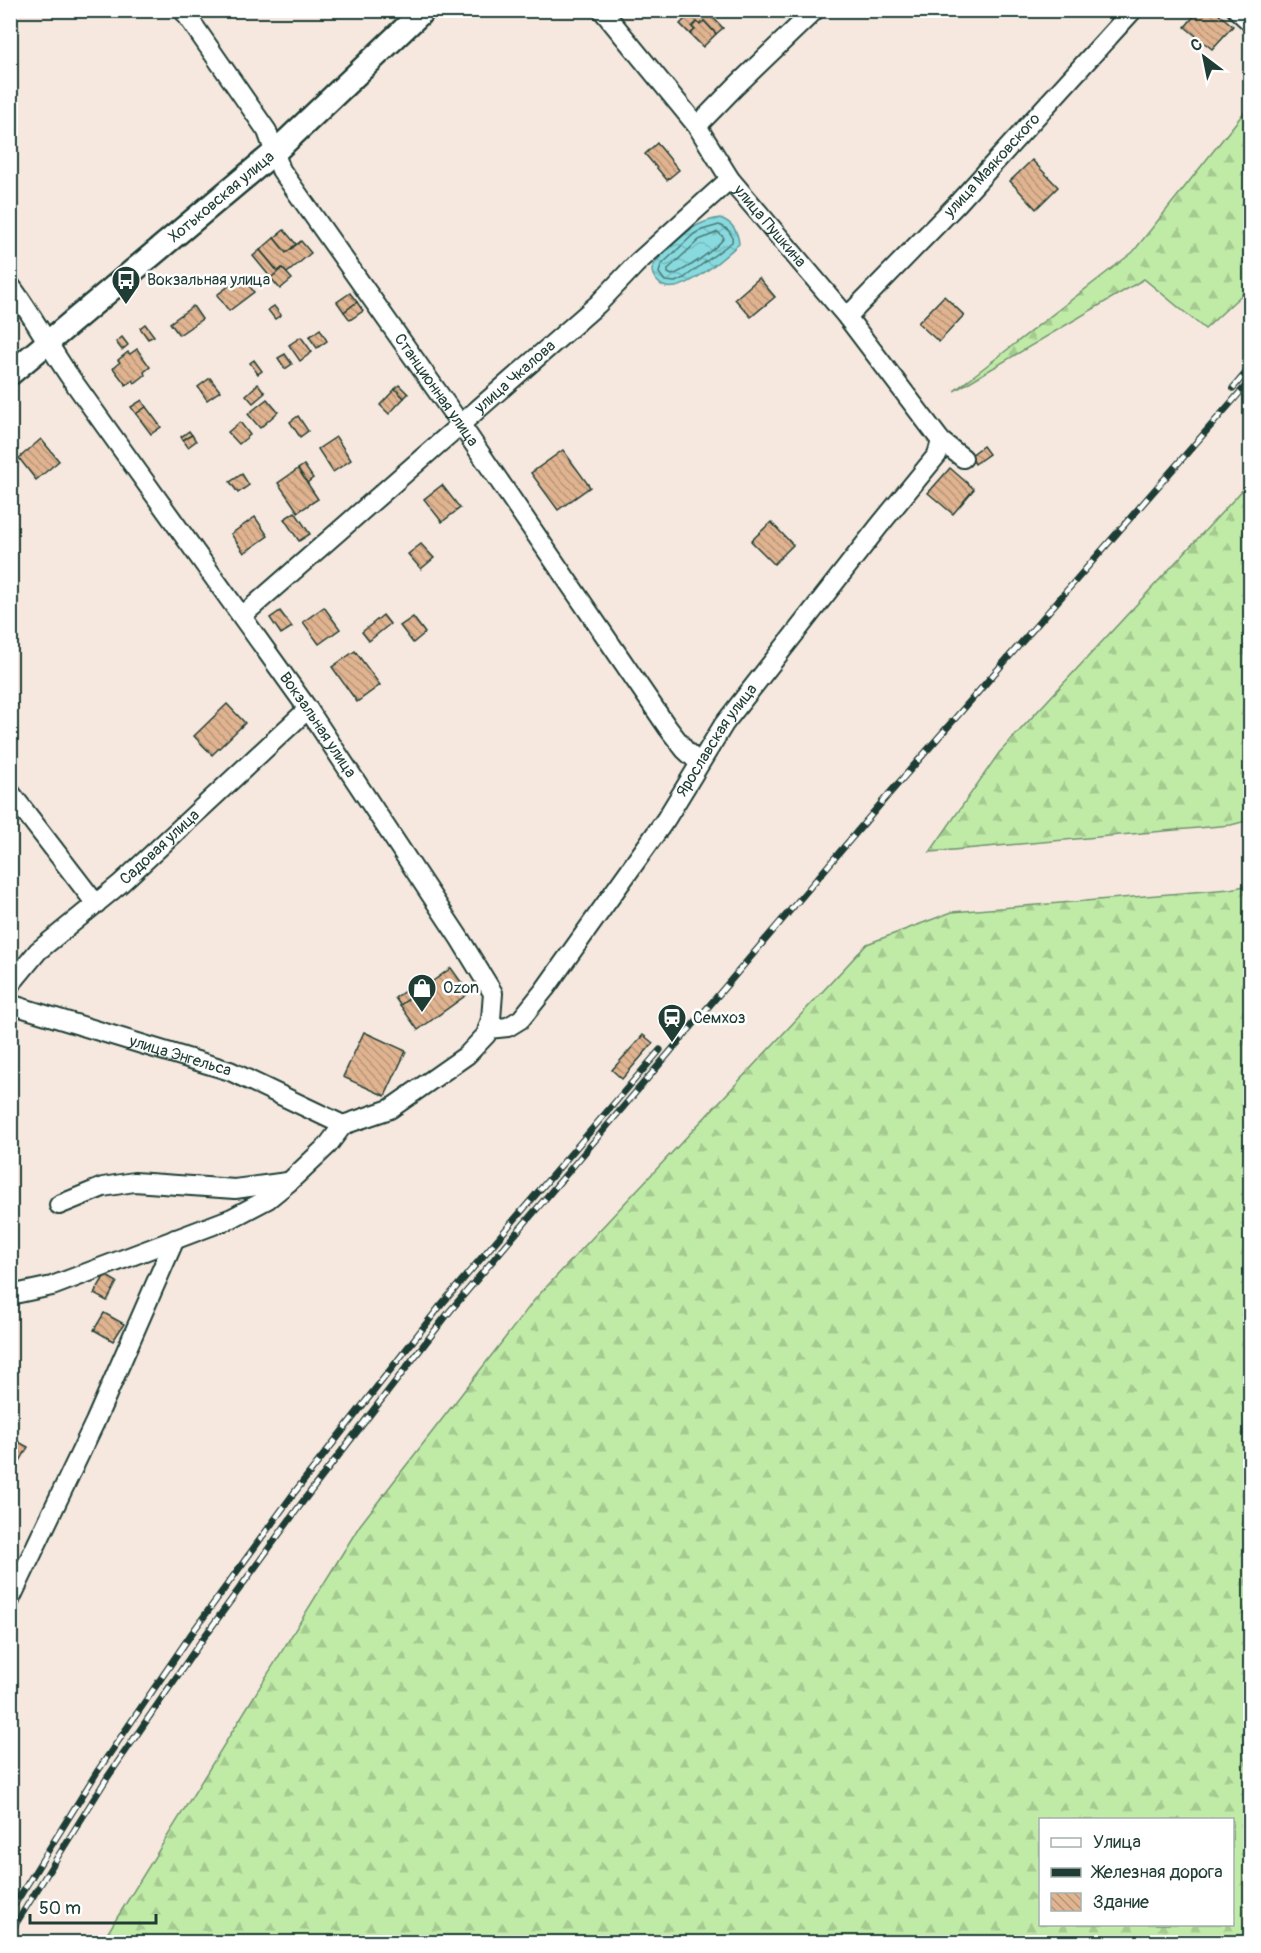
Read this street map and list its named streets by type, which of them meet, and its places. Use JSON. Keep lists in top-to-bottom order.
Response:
{
  "streets": {
    "main road": ["Хотьковская улица"],
    "street": [
      "улица Маяковского",
      "улица Пушкина",
      "улица Чкалова",
      "Станционная улица",
      "Вокзальная улица",
      "Ярославская улица",
      "Садовая улица",
      "улица Энгельса"
    ]
  },
  "crossings": [
    ["улица Маяковского", "улица Пушкина"],
    ["Хотьковская улица", "Станционная улица"],
    ["Хотьковская улица", "Вокзальная улица"],
    ["улица Пушкина", "улица Чкалова"],
    ["улица Пушкина", "Ярославская улица"],
    ["улица Чкалова", "Станционная улица"],
    ["улица Чкалова", "Вокзальная улица"],
    ["Станционная улица", "Ярославская улица"],
    ["Вокзальная улица", "Ярославская улица"],
    ["Вокзальная улица", "Садовая улица"]
  ],
  "places": {
    "bus stop": ["Вокзальная улица"],
    "shop": ["Ozon"],
    "station": ["Семхоз"]
  },
  "legend": ["Улица", "Железная дорога", "Здание"],
  "scale_bar": "50 m",
  "north": "top left"
}
